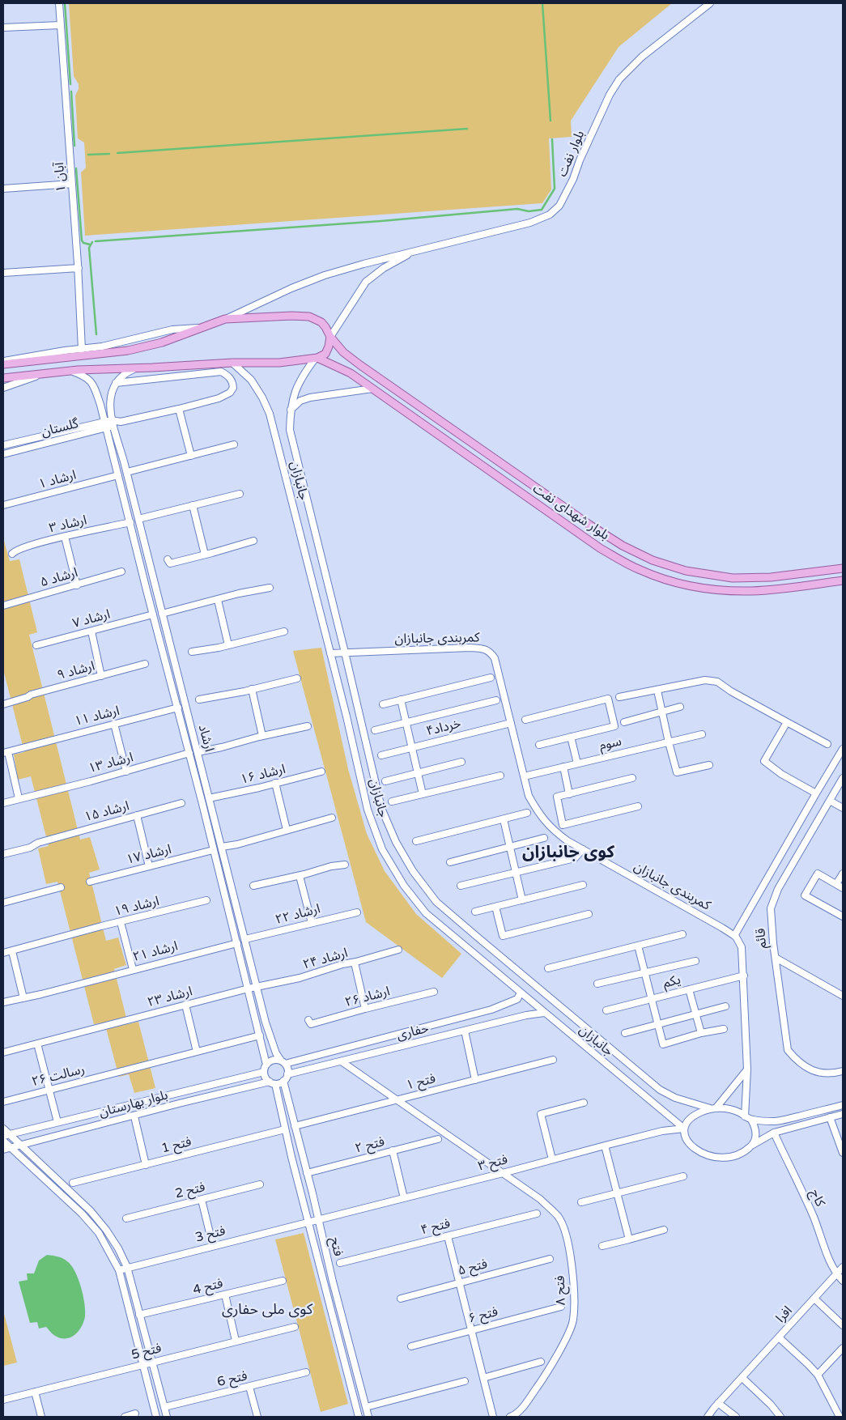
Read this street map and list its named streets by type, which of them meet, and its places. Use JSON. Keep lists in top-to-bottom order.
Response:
{
  "streets": {
    "main road": ["بلوار شهدای نفت"],
    "street": [
      "بلوار نفت",
      "آبان ۱",
      "گلستان",
      "ارشاد ۱",
      "جانبازان",
      "ارشاد ۳",
      "ارشاد ۵",
      "ارشاد ۷",
      "کمربندی جانبازان",
      "ارشاد ۹",
      "ارشاد ۱۱",
      "خرداد۴",
      "ارشاد",
      "سوم",
      "ارشاد ۱۳",
      "ارشاد ۱۶",
      "ارشاد ۱۵",
      "ارشاد ۱۷",
      "ارشاد ۱۹",
      "ارشاد ۲۲",
      "قائم",
      "ارشاد ۲۱",
      "ارشاد ۲۴",
      "یکم",
      "ارشاد ۲۳",
      "ارشاد ۲۶",
      "حفاری",
      "رسالت ۲۶",
      "فتح ۱",
      "بلوار بهارستان",
      "فتح 1",
      "فتح ۲",
      "فتح ۳",
      "فتح 2",
      "کاج",
      "فتح ۴",
      "فتح 3",
      "فتح",
      "فتح ۵",
      "فتح 4",
      "فتح ۸",
      "افرا",
      "فتح ۶",
      "فتح 5",
      "فتح 6"
    ]
  },
  "crossings": [
    ["گلستان", "ارشاد"],
    ["ارشاد ۱", "ارشاد"],
    ["جانبازان", "بلوار شهدای نفت"],
    ["جانبازان", "کمربندی جانبازان"],
    ["جانبازان", "حفاری"],
    ["جانبازان", "فتح ۳"],
    ["ارشاد ۳", "ارشاد"],
    ["ارشاد ۷", "ارشاد"],
    ["کمربندی جانبازان", "خرداد۴"],
    ["کمربندی جانبازان", "سوم"],
    ["ارشاد ۱۱", "ارشاد"],
    ["ارشاد", "ارشاد ۱۳"],
    ["ارشاد", "ارشاد ۱۶"],
    ["ارشاد", "ارشاد ۱۷"],
    ["ارشاد", "ارشاد ۲۲"],
    ["ارشاد", "ارشاد ۲۱"],
    ["ارشاد", "ارشاد ۲۴"],
    ["ارشاد", "ارشاد ۲۳"],
    ["ارشاد", "حفاری"],
    ["ارشاد", "رسالت ۲۶"],
    ["ارشاد", "بلوار بهارستان"],
    ["ارشاد", "فتح"],
    ["ارشاد ۲۴", "ارشاد ۲۳"],
    ["حفاری", "بلوار بهارستان"],
    ["حفاری", "فتح"],
    ["حفاری", "فتح ۸"],
    ["فتح ۱", "فتح"],
    ["فتح ۱", "فتح ۸"],
    ["بلوار بهارستان", "فتح"],
    ["فتح 1", "فتح"],
    ["فتح ۲", "فتح"],
    ["فتح ۳", "فتح 3"],
    ["فتح ۳", "فتح"],
    ["فتح ۳", "فتح ۸"],
    ["کاج", "افرا"],
    ["فتح 3", "فتح"]
  ],
  "districts": ["کوی جانبازان", "کوی ملی حفاری"]
}
